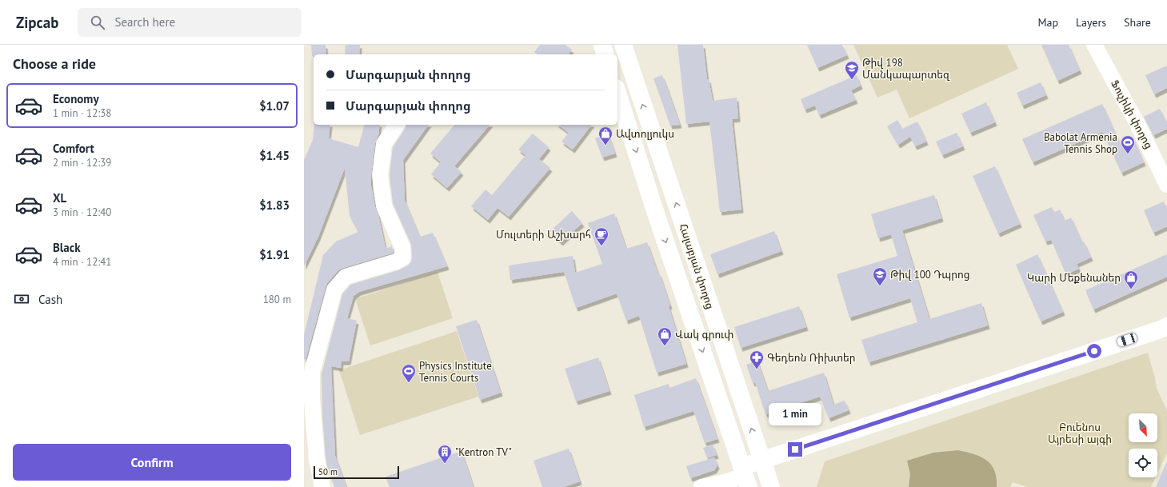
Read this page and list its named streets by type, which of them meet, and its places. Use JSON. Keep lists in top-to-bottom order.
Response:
{
  "streets": {
    "main road": ["Հալաբյան փողոց"],
    "street": ["Ֆուչիկի փողոց"]
  },
  "parks": ["Բուենոս Այրեսի այգի"],
  "places": {
    "school or university": ["Թիվ 198 Մանկապարտեզ", "Թիվ 100 Դպրոց"],
    "shop": ["Ավտոլյուկս", "Կարի Մեքենաներ", "Վակ գրուփ"],
    "sports": ["Babolat Armenia Tennis Shop", "Physics Institute Tennis Courts"],
    "cafe": ["Մուլտերի Աշխարհ"],
    "pharmacy": ["Գեդեոն Ռիխտեր"],
    "building": ["\"Kentron TV\""]
  },
  "scale_bar": "50 m",
  "north": "bottom right",
  "page": {
    "header": "Zipcab",
    "search": "Search here",
    "nav": ["Map", "Layers", "Share"],
    "heading": "Choose a ride",
    "banner": ["Մարգարյան փողոց", "Մարգարյան փողոց"],
    "list": [
      {
        "name": "Economy",
        "note": "1 min · 12:38",
        "value": "$1.07"
      },
      {
        "name": "Comfort",
        "note": "2 min · 12:39",
        "value": "$1.45"
      },
      {
        "name": "XL",
        "note": "3 min · 12:40",
        "value": "$1.83"
      },
      {
        "name": "Black",
        "note": "4 min · 12:41",
        "value": "$1.91"
      }
    ],
    "pay": ["Cash", "180 m"],
    "bubble": "1 min",
    "buttons": "Confirm",
    "scale": "50 m"
  }
}
